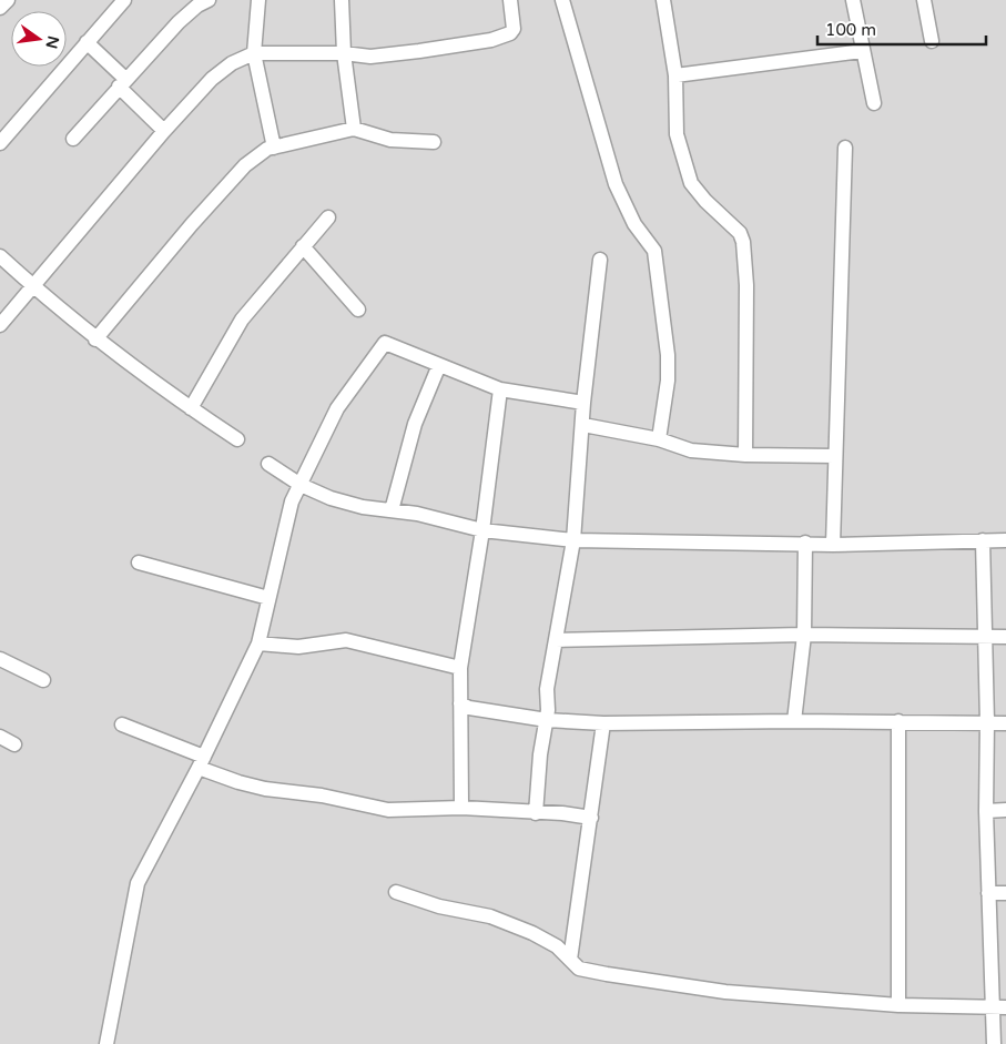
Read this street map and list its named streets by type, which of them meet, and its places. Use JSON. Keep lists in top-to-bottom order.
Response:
{
  "scale_bar": "100 m",
  "north": "right"
}
